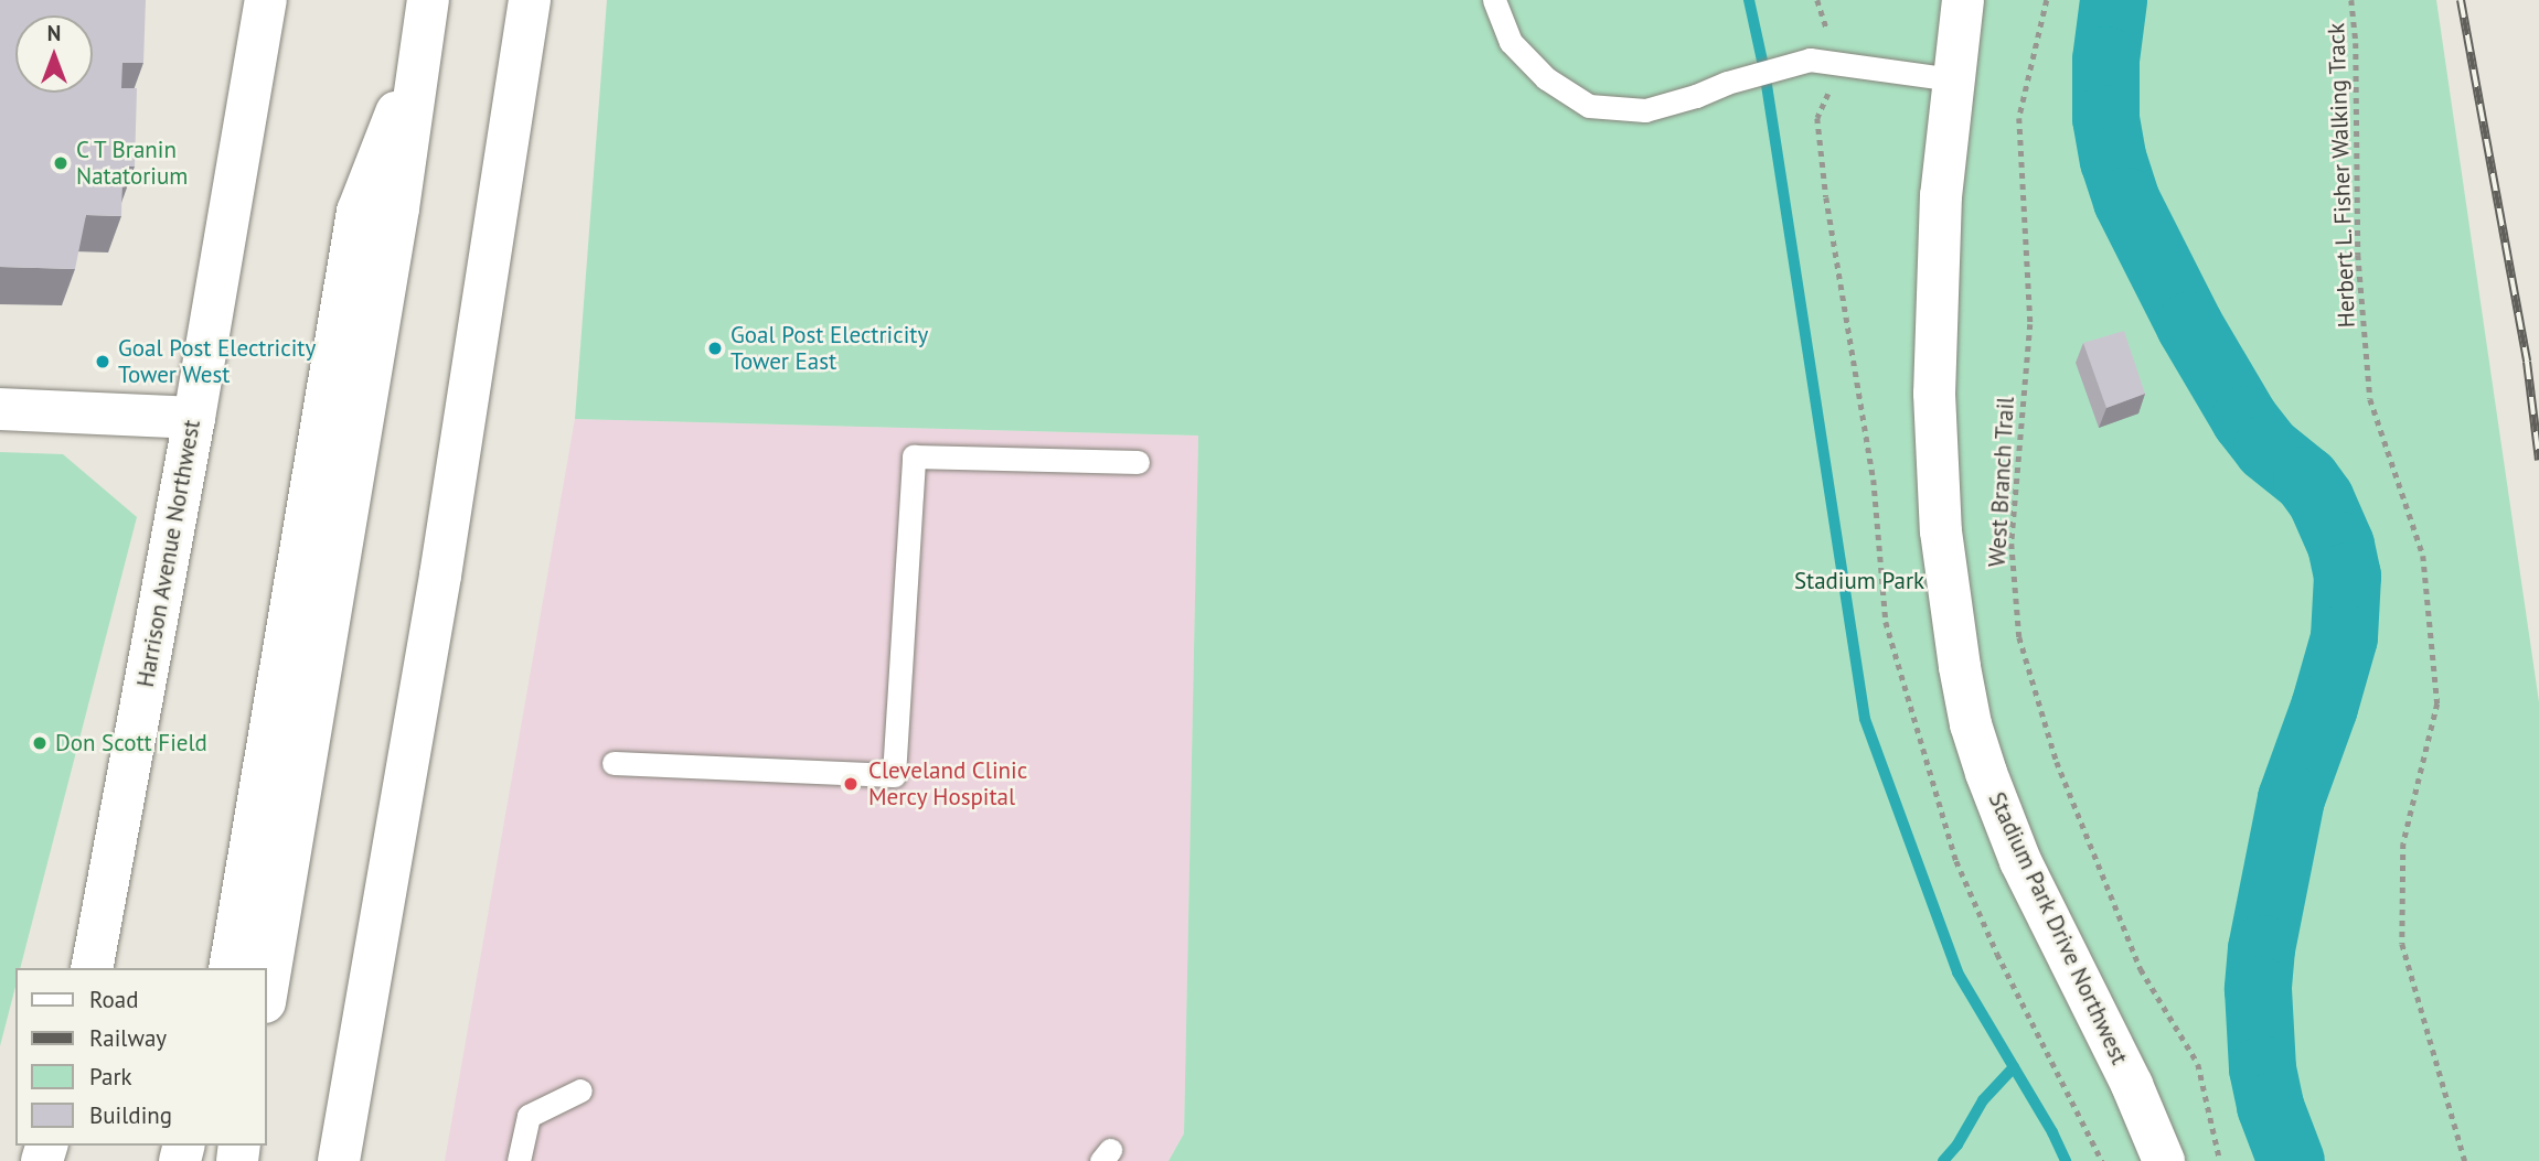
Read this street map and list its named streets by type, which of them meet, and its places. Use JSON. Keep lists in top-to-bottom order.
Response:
{
  "streets": {
    "main road": ["Harrison Avenue Northwest", "Stadium Park Drive Northwest"],
    "path": ["Herbert L. Fisher Walking Track", "West Branch Trail"]
  },
  "parks": ["Stadium Park"],
  "places": [
    "C T Branin Natatorium",
    "Goal Post Electricity Tower East",
    "Goal Post Electricity Tower West",
    "Don Scott Field",
    "Cleveland Clinic Mercy Hospital"
  ],
  "legend": [
    "Road",
    "Railway",
    "Park",
    "Building"
  ],
  "north": "top"
}
